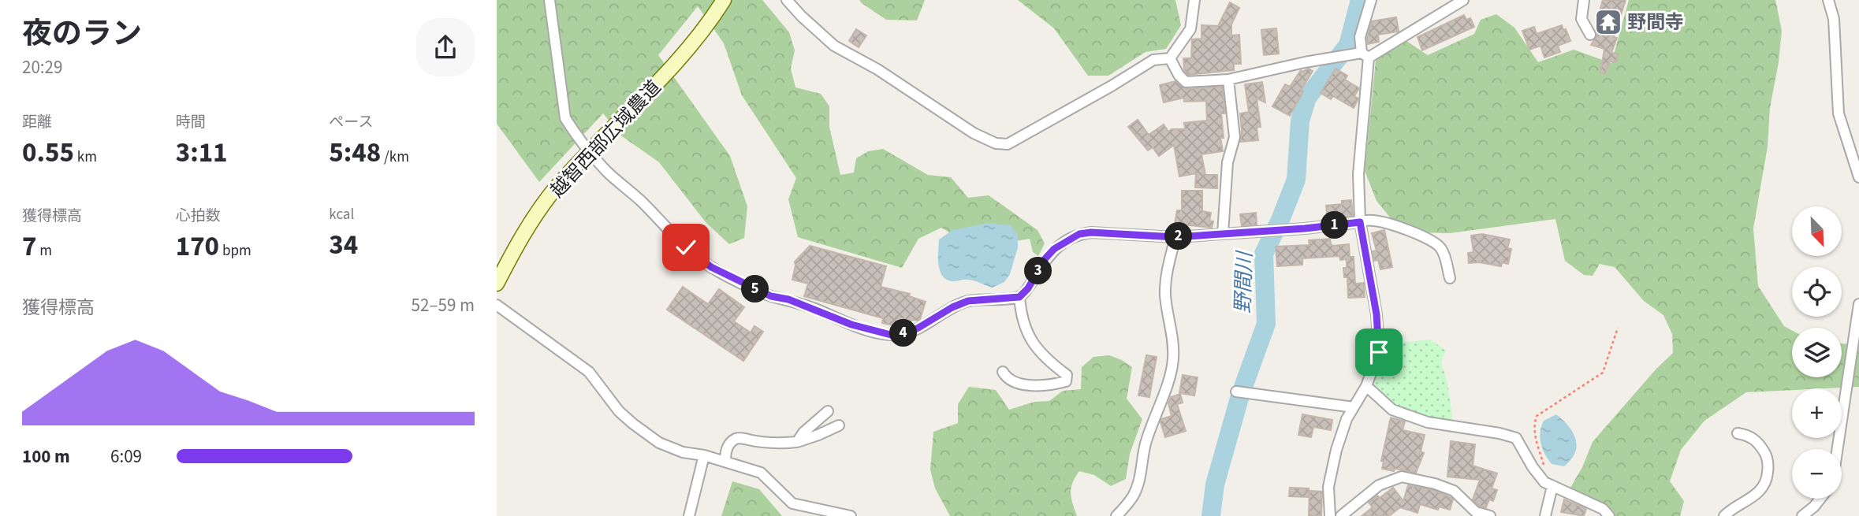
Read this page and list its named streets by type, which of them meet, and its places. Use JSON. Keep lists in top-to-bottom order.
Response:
{
  "streets": {
    "street": ["越智西部広域農道"]
  },
  "water": ["野間川"],
  "places": {
    "temple": ["野間寺"]
  },
  "north": "bottom right",
  "page": {
    "heading": ["夜のラン", "20:29"],
    "stats": [
      ["距離", "0.55 km"],
      ["時間", "3:11"],
      ["ペース", "5:48 /km"],
      ["獲得標高", "7 m"],
      ["心拍数", "170 bpm"],
      ["kcal", "34"]
    ],
    "map_buttons": ["+", "−"],
    "pins": [
      "1",
      "2",
      "3",
      "5",
      "4"
    ],
    "chart": ["獲得標高", "52–59 m"],
    "list": [
      {
        "name": "100 m",
        "note": "6:09"
      }
    ]
  }
}
